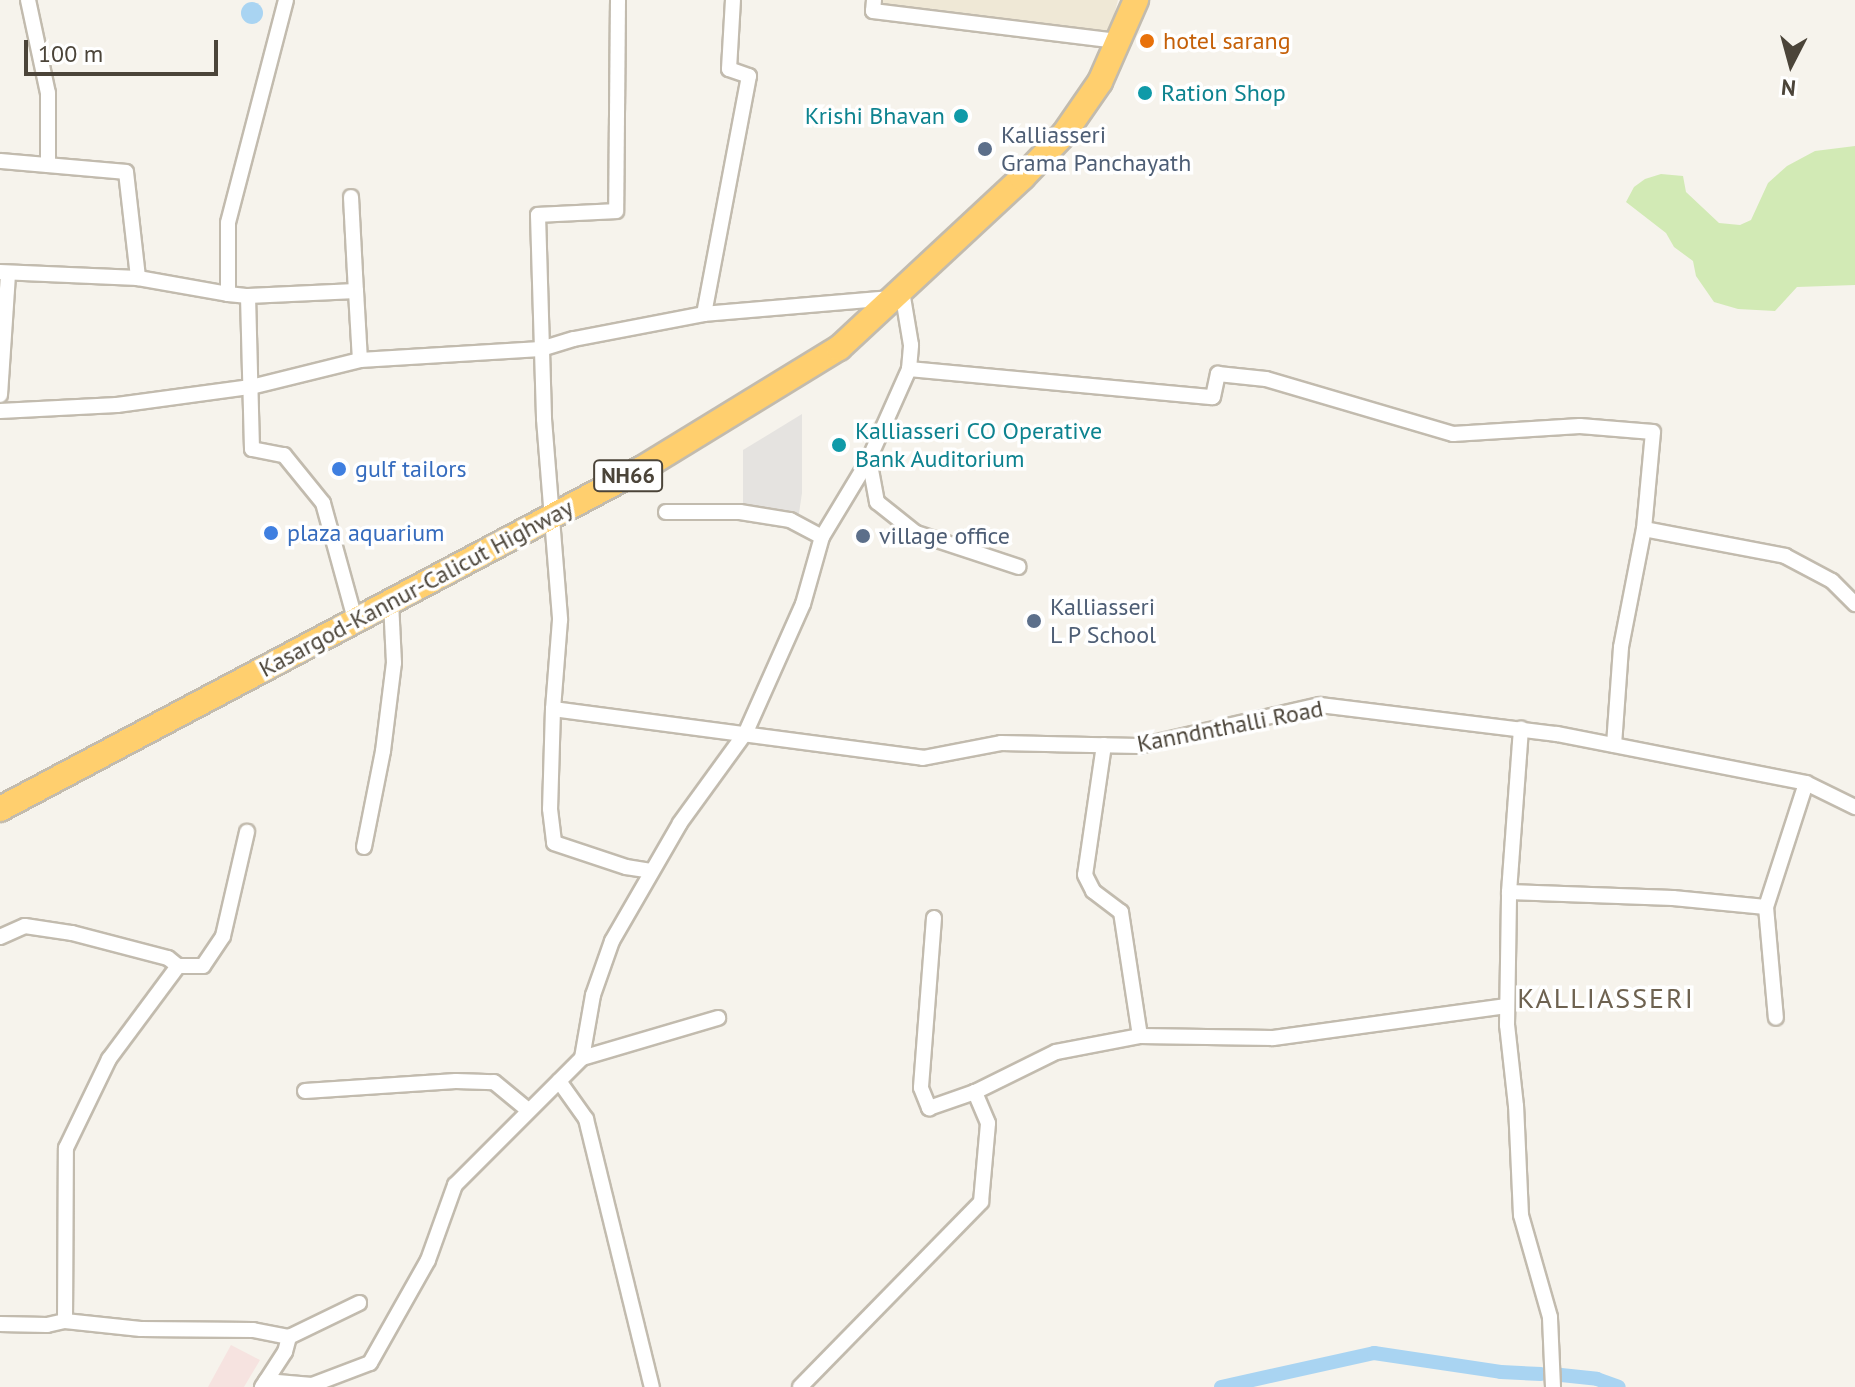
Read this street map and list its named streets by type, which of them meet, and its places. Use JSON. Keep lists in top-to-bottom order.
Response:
{
  "streets": {
    "highway": ["NH66", "Kasargod-Kannur-Calicut Highway"],
    "street": ["Kanndnthalli Road"]
  },
  "districts": ["KALLIASSERI"],
  "places": [
    "hotel sarang",
    "Ration Shop",
    "Krishi Bhavan",
    "Kalliasseri Grama Panchayath",
    "Kalliasseri CO Operative Bank Auditorium",
    "gulf tailors",
    "plaza aquarium",
    "village office",
    "Kalliasseri L P School"
  ],
  "scale_bar": "100 m",
  "north": "bottom"
}
